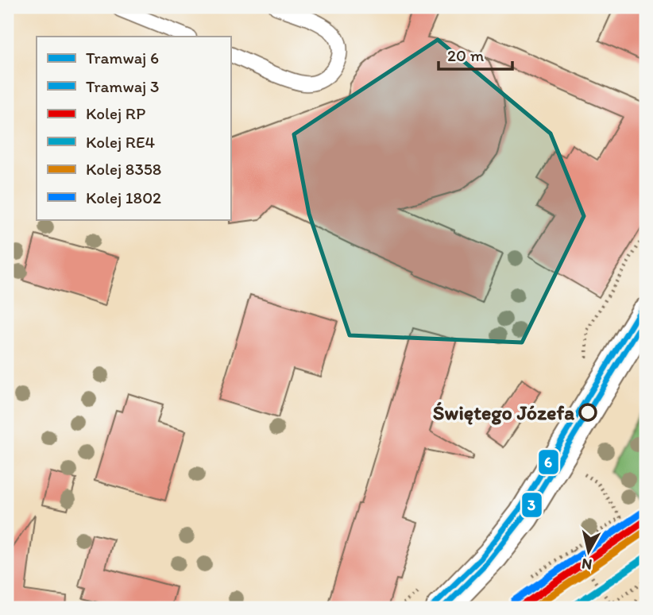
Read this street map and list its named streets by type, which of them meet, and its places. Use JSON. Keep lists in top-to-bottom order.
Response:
{
  "places": ["Świętego Józefa"],
  "lines": [
    "tram line 6",
    "tram line 3",
    "rail line 1802",
    "rail line RP",
    "rail line 8358",
    "rail line RE4"
  ],
  "legend": [
    "Tramwaj 6",
    "Tramwaj 3",
    "Kolej RP",
    "Kolej RE4",
    "Kolej 8358",
    "Kolej 1802"
  ],
  "scale_bar": "20 m",
  "north": "bottom"
}
